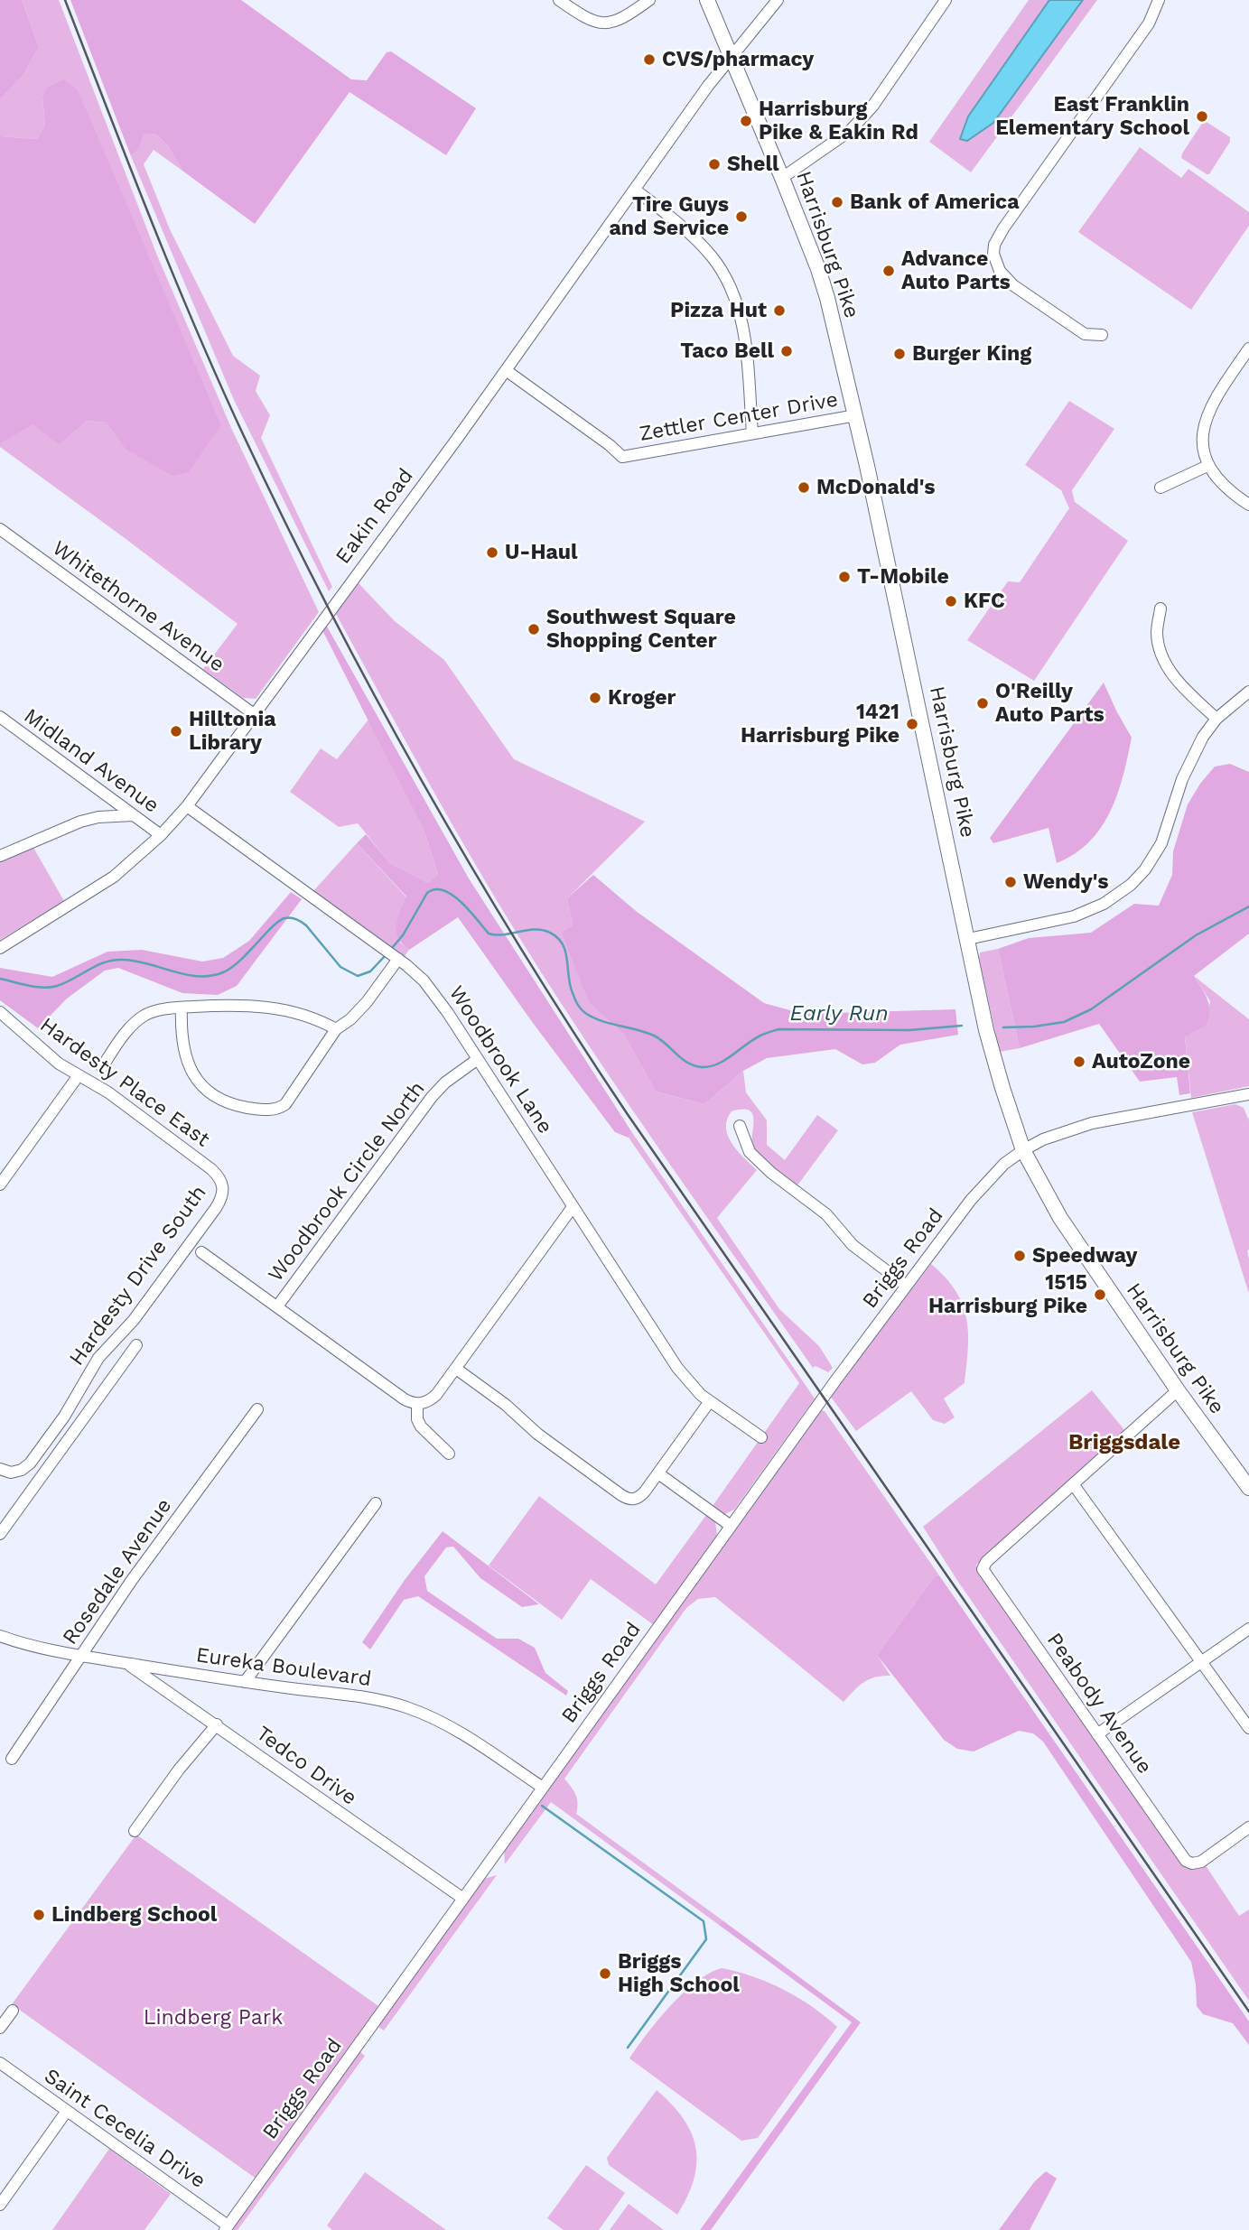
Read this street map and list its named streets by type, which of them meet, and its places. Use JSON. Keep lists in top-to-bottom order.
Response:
{
  "streets": {
    "main road": ["Harrisburg Pike"],
    "street": [
      "Zettler Center Drive",
      "Eakin Road",
      "Whitethorne Avenue",
      "Midland Avenue",
      "Woodbrook Lane",
      "Hardesty Place East",
      "Woodbrook Circle North",
      "Briggs Road",
      "Hardesty Drive South",
      "Rosedale Avenue",
      "Eureka Boulevard",
      "Peabody Avenue",
      "Tedco Drive",
      "Saint Cecelia Drive"
    ]
  },
  "crossings": [
    ["Harrisburg Pike", "Zettler Center Drive"],
    ["Harrisburg Pike", "Eakin Road"],
    ["Harrisburg Pike", "Briggs Road"],
    ["Zettler Center Drive", "Eakin Road"],
    ["Eakin Road", "Whitethorne Avenue"],
    ["Eakin Road", "Midland Avenue"],
    ["Eakin Road", "Woodbrook Lane"],
    ["Woodbrook Lane", "Woodbrook Circle North"],
    ["Hardesty Place East", "Hardesty Drive South"],
    ["Briggs Road", "Eureka Boulevard"],
    ["Briggs Road", "Tedco Drive"],
    ["Briggs Road", "Saint Cecelia Drive"],
    ["Rosedale Avenue", "Eureka Boulevard"],
    ["Eureka Boulevard", "Tedco Drive"]
  ],
  "districts": ["Briggsdale"],
  "water": ["Early Run"],
  "parks": ["Lindberg Park"],
  "places": [
    "CVS/pharmacy",
    "East Franklin Elementary School",
    "Harrisburg Pike & Eakin Rd",
    "Shell",
    "Bank of America",
    "Tire Guys and Service",
    "Advance Auto Parts",
    "Pizza Hut",
    "Taco Bell",
    "Burger King",
    "McDonald's",
    "U-Haul",
    "T-Mobile",
    "KFC",
    "Southwest Square Shopping Center",
    "Kroger",
    "O'Reilly Auto Parts",
    "1421 Harrisburg Pike",
    "Hilltonia Library",
    "Wendy's",
    "AutoZone",
    "Speedway",
    "1515 Harrisburg Pike",
    "Lindberg School",
    "Briggs High School"
  ]
}
